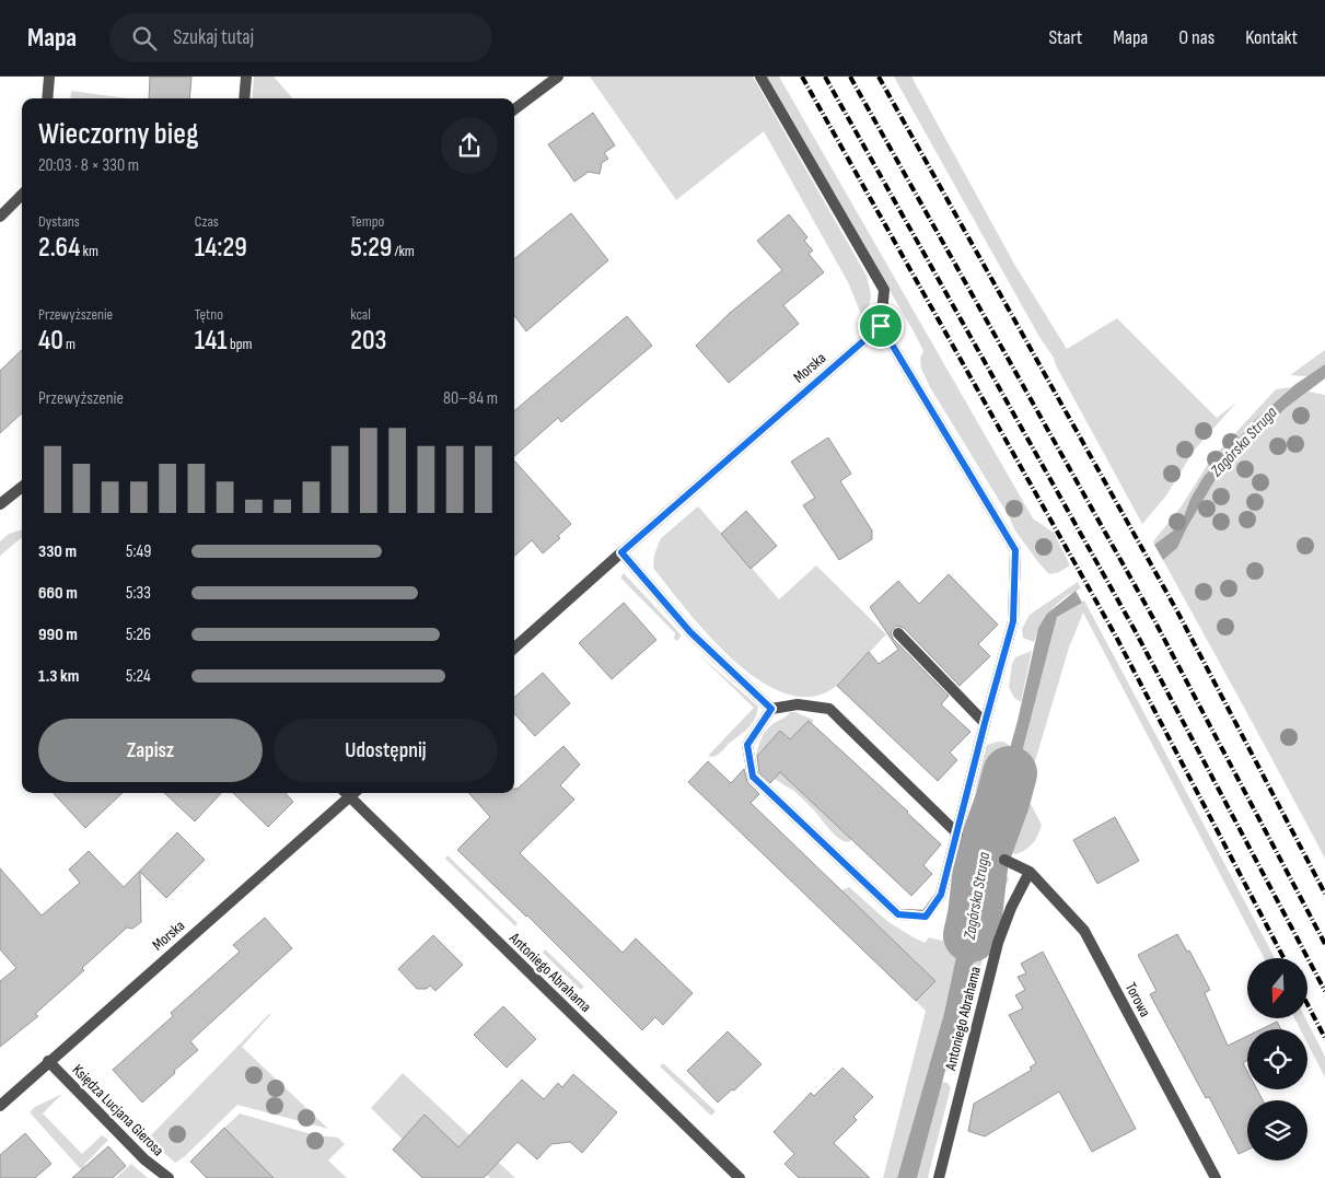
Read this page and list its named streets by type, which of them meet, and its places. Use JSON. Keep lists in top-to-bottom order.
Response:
{
  "streets": {
    "street": [
      "Morska",
      "Antoniego Abrahama",
      "Torowa",
      "Księdza Lucjana Gierosa"
    ]
  },
  "crossings": [
    ["Morska", "Antoniego Abrahama"],
    ["Morska", "Księdza Lucjana Gierosa"],
    ["Antoniego Abrahama", "Torowa"]
  ],
  "water": ["Zagórska Struga"],
  "north": "bottom",
  "page": {
    "header": "Mapa",
    "search": "Szukaj tutaj",
    "nav": [
      "Start",
      "Mapa",
      "O nas",
      "Kontakt"
    ],
    "heading": ["Wieczorny bieg", "20:03 · 8 × 330 m"],
    "stats": [
      ["Dystans", "2.64 km"],
      ["Czas", "14:29"],
      ["Tempo", "5:29 /km"],
      ["Przewyższenie", "40 m"],
      ["Tętno", "141 bpm"],
      ["kcal", "203"]
    ],
    "chart": ["Przewyższenie", "80–84 m"],
    "list": [
      {
        "name": "330 m",
        "note": "5:49"
      },
      {
        "name": "660 m",
        "note": "5:33"
      },
      {
        "name": "990 m",
        "note": "5:26"
      },
      {
        "name": "1.3 km",
        "note": "5:24"
      }
    ],
    "buttons": ["Zapisz", "Udostępnij"]
  }
}
